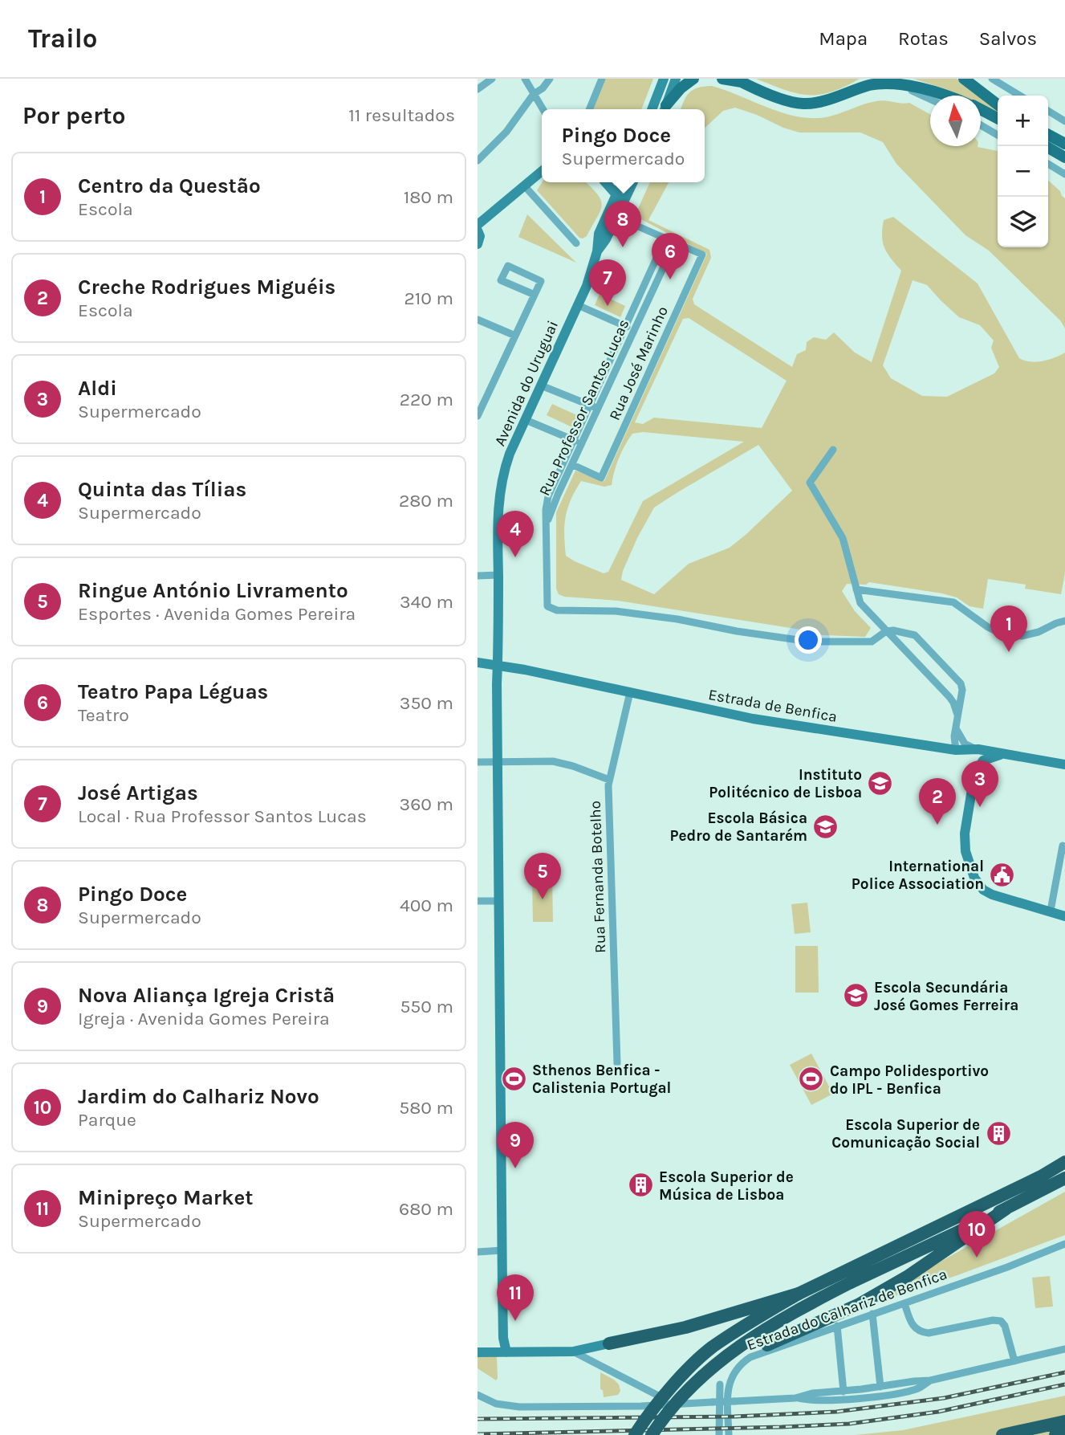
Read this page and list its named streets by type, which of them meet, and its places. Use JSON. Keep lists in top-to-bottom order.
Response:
{
  "streets": {
    "street": [
      "Rua José Marinho",
      "Avenida do Uruguai",
      "Rua Professor Santos Lucas",
      "Estrada de Benfica",
      "Rua Fernanda Botelho",
      "Estrada do Calhariz de Benfica"
    ]
  },
  "crossings": [
    ["Rua José Marinho", "Rua Professor Santos Lucas"],
    ["Avenida do Uruguai", "Estrada de Benfica"],
    ["Estrada de Benfica", "Rua Fernanda Botelho"]
  ],
  "places": {
    "school or university": ["Instituto Politécnico de Lisboa", "Escola Básica Pedro de Santarém", "Escola Secundária José Gomes Ferreira"],
    "public building": ["International Police Association"],
    "sports": ["Sthenos Benfica - Calistenia Portugal", "Campo Polidesportivo do IPL - Benfica"],
    "building": ["Escola Superior de Comunicação Social", "Escola Superior de Música de Lisboa"]
  },
  "north": "top",
  "page": {
    "header": "Trailo",
    "nav": ["Mapa", "Rotas", "Salvos"],
    "heading": ["Por perto", "11 resultados"],
    "map_buttons": ["+", "−"],
    "popup": ["Pingo Doce", "Supermercado"],
    "list": [
      {
        "mark": "1",
        "name": "Centro da Questão",
        "note": "Escola",
        "value": "180 m"
      },
      {
        "mark": "2",
        "name": "Creche Rodrigues Miguéis",
        "note": "Escola",
        "value": "210 m"
      },
      {
        "mark": "3",
        "name": "Aldi",
        "note": "Supermercado",
        "value": "220 m"
      },
      {
        "mark": "4",
        "name": "Quinta das Tílias",
        "note": "Supermercado",
        "value": "280 m"
      },
      {
        "mark": "5",
        "name": "Ringue António Livramento",
        "note": "Esportes · Avenida Gomes Pereira",
        "value": "340 m"
      },
      {
        "mark": "6",
        "name": "Teatro Papa Léguas",
        "note": "Teatro",
        "value": "350 m"
      },
      {
        "mark": "7",
        "name": "José Artigas",
        "note": "Local · Rua Professor Santos Lucas",
        "value": "360 m"
      },
      {
        "mark": "8",
        "name": "Pingo Doce",
        "note": "Supermercado",
        "value": "400 m"
      },
      {
        "mark": "9",
        "name": "Nova Aliança Igreja Cristã",
        "note": "Igreja · Avenida Gomes Pereira",
        "value": "550 m"
      },
      {
        "mark": "10",
        "name": "Jardim do Calhariz Novo",
        "note": "Parque",
        "value": "580 m"
      },
      {
        "mark": "11",
        "name": "Minipreço Market",
        "note": "Supermercado",
        "value": "680 m"
      }
    ],
    "pins": [
      "8",
      "6",
      "7",
      "4",
      "1",
      "3",
      "2",
      "5",
      "9",
      "10",
      "11"
    ]
  }
}
